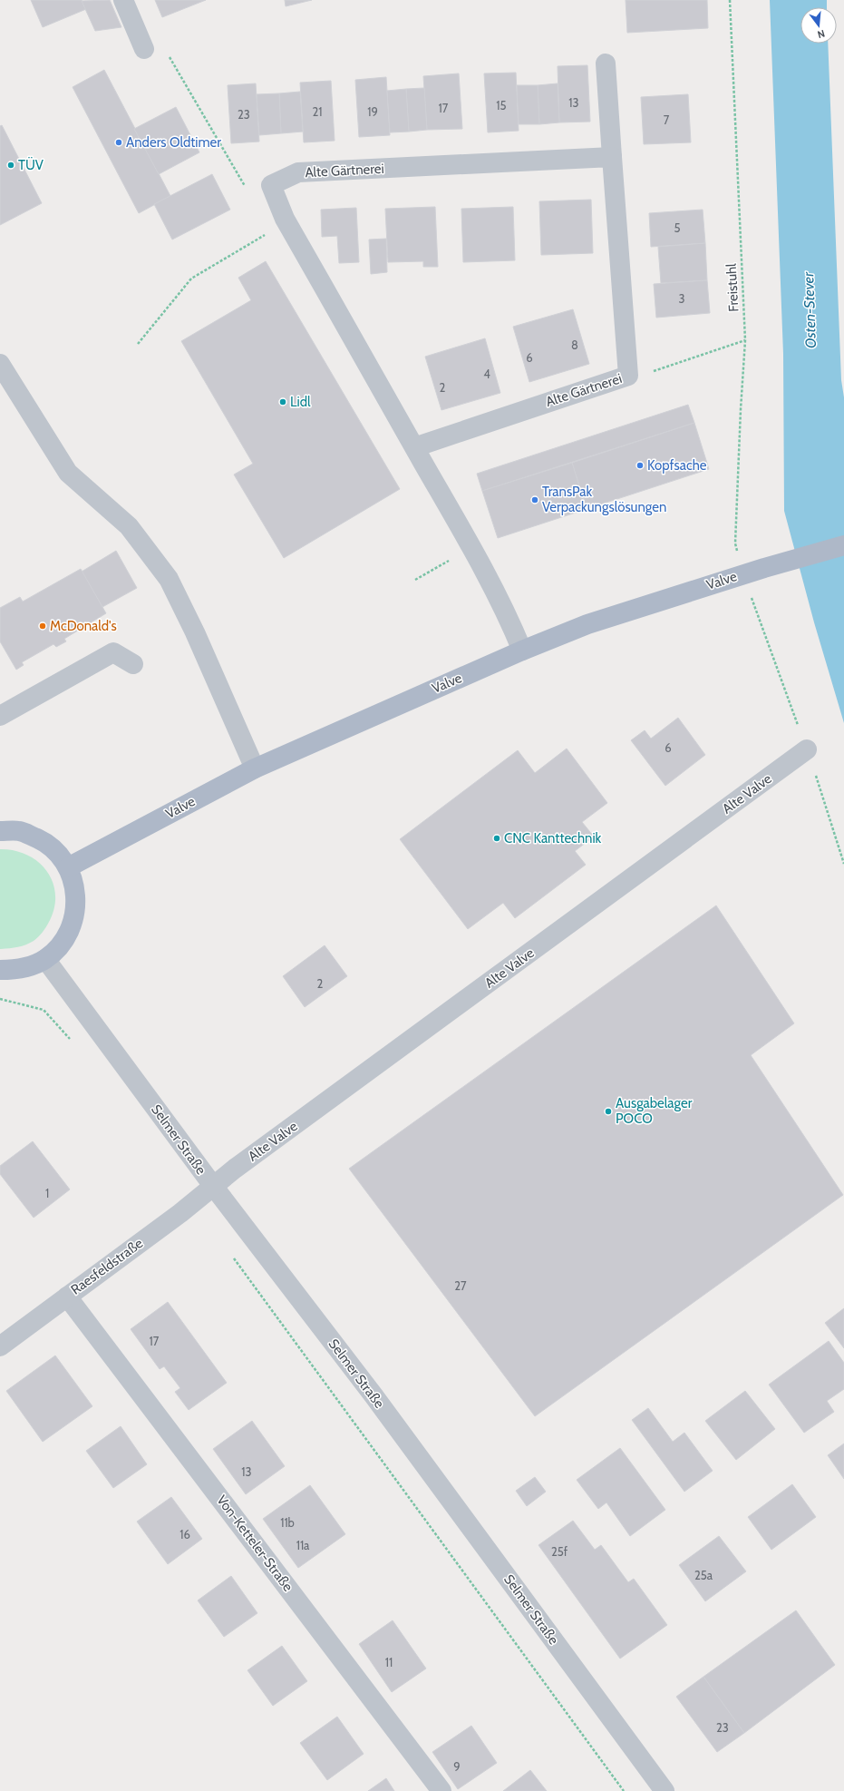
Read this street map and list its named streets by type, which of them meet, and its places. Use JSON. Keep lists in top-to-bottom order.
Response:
{
  "streets": {
    "main road": ["Valve"],
    "street": [
      "Alte Gärtnerei",
      "Alte Valve",
      "Selmer Straße",
      "Raesfeldstraße",
      "Von-Ketteler-Straße"
    ],
    "path": ["Freistuhl"]
  },
  "crossings": [
    ["Alte Gärtnerei", "Valve"],
    ["Freistuhl", "Valve"],
    ["Freistuhl", "Alte Valve"],
    ["Alte Valve", "Selmer Straße"],
    ["Alte Valve", "Raesfeldstraße"],
    ["Selmer Straße", "Raesfeldstraße"],
    ["Raesfeldstraße", "Von-Ketteler-Straße"]
  ],
  "water": ["Osten-Stever"],
  "places": [
    "Anders Oldtimer",
    "TÜV",
    "Lidl",
    "Kopfsache",
    "TransPak Verpackungslösungen",
    "McDonald's",
    "CNC Kanttechnik",
    "Ausgabelager POCO"
  ],
  "house_numbers": [
    "13",
    "15",
    "17",
    "21",
    "19",
    "23",
    "7",
    "5",
    "3",
    "8",
    "6",
    "4",
    "2",
    "6",
    "2",
    "1",
    "27",
    "17",
    "13",
    "11b",
    "16",
    "11a",
    "25f",
    "25a",
    "11",
    "23",
    "9"
  ],
  "north": "bottom"
}
